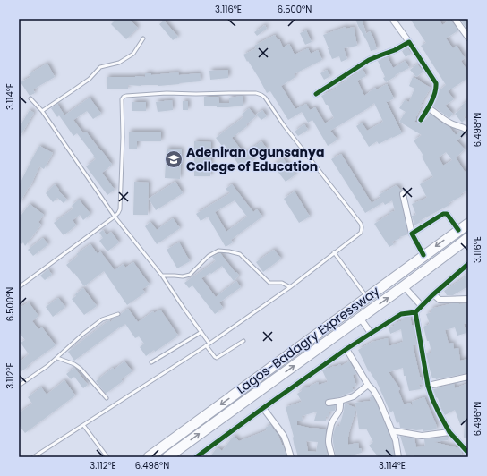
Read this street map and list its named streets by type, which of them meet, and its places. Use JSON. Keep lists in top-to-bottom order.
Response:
{
  "streets": {
    "highway": ["Lagos-Badagry Expressway"]
  },
  "places": {
    "school or university": ["Adeniran Ogunsanya College of Education"]
  },
  "coordinates": [
    "3.116°E",
    "6.500°N",
    "3.114°E",
    "6.498°N",
    "3.112°E",
    "6.496°N"
  ]
}
